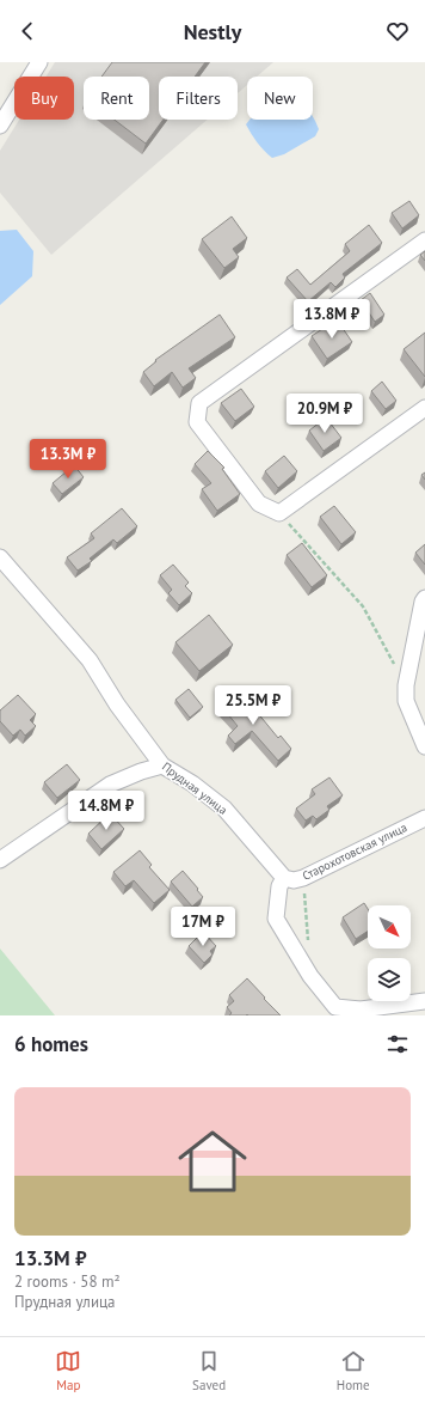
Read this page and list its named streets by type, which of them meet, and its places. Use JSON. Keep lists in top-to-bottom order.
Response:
{
  "streets": {
    "street": ["Прудная улица", "Старохотовская улица"]
  },
  "crossings": [
    ["Прудная улица", "Старохотовская улица"]
  ],
  "north": "bottom right",
  "page": {
    "header": "Nestly",
    "chip": [
      "Buy",
      "Rent",
      "Filters",
      "New"
    ],
    "price": [
      "13.8M ₽",
      "20.9M ₽",
      "13.3M ₽",
      "25.5M ₽",
      "14.8M ₽",
      "17M ₽"
    ],
    "heading": "6 homes",
    "list": [
      {
        "name": "13.3M ₽",
        "note": "2 rooms · 58 m² · Прудная улица"
      }
    ],
    "tabs": ["Map", "Saved", "Home"]
  }
}
